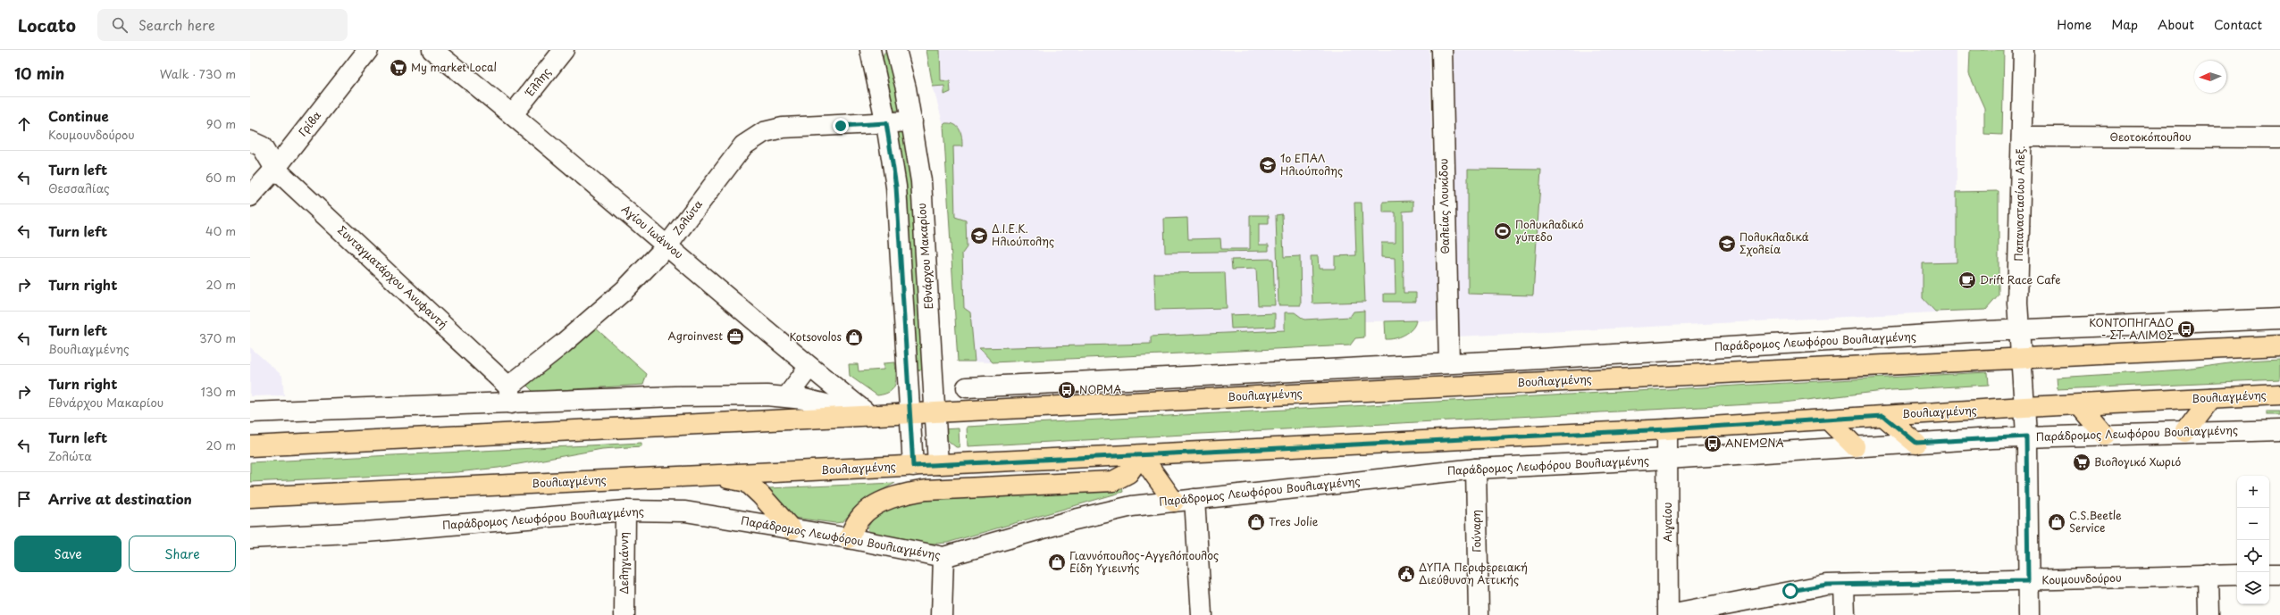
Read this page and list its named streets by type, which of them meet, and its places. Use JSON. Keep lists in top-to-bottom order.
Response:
{
  "streets": {
    "main road": ["Βουλιαγμένης"],
    "street": [
      "Έλλης",
      "Γρίβα",
      "Θεοτοκόπουλου",
      "Παπαναστασίου Αλεξ.",
      "Θαλείας Λουκίδου",
      "Ζολώτα",
      "Αγίου Ιωάννου",
      "Εθνάρχου Μακαρίου",
      "Συνταγματάρχου Ανυφαντή",
      "Παράδρομος Λεωφόρου Βουλιαγμένης",
      "Αιγαίου",
      "Γούναρη",
      "Δεληγιάννη",
      "Κουμουνδούρου"
    ]
  },
  "crossings": [
    ["Έλλης", "Αγίου Ιωάννου"],
    ["Γρίβα", "Συνταγματάρχου Ανυφαντή"],
    ["Θεοτοκόπουλου", "Παπαναστασίου Αλεξ."],
    ["Παπαναστασίου Αλεξ.", "Παράδρομος Λεωφόρου Βουλιαγμένης"],
    ["Παπαναστασίου Αλεξ.", "Βουλιαγμένης"],
    ["Παπαναστασίου Αλεξ.", "Κουμουνδούρου"],
    ["Θαλείας Λουκίδου", "Παράδρομος Λεωφόρου Βουλιαγμένης"],
    ["Ζολώτα", "Αγίου Ιωάννου"],
    ["Ζολώτα", "Εθνάρχου Μακαρίου"],
    ["Ζολώτα", "Συνταγματάρχου Ανυφαντή"],
    ["Αγίου Ιωάννου", "Βουλιαγμένης"],
    ["Εθνάρχου Μακαρίου", "Βουλιαγμένης"],
    ["Παράδρομος Λεωφόρου Βουλιαγμένης", "Αιγαίου"],
    ["Παράδρομος Λεωφόρου Βουλιαγμένης", "Γούναρη"],
    ["Παράδρομος Λεωφόρου Βουλιαγμένης", "Δεληγιάννη"],
    ["Βουλιαγμένης", "Αιγαίου"],
    ["Αιγαίου", "Κουμουνδούρου"]
  ],
  "places": {
    "supermarket": ["My market Local", "Βιολογικό Χωριό"],
    "school or university": ["1ο ΕΠΑΛ Ηλιούπολης", "Δ.Ι.Ε.Κ. Ηλιούπολης", "Πολυκλαδικά Σχολεία"],
    "sports": ["Πολυκλαδικό γύπεδο"],
    "cafe": ["Drift Race Cafe"],
    "bus stop": ["ΚΟΝΤΟΠΗΓΑΔΟ - ΣΤ. ΑΛΙΜΟΣ", "ΝΟΡΜΑ", "ΑΝΕΜΩΝΑ"],
    "office": ["Agroinvest"],
    "shop": [
      "Kotsovolos",
      "Tres Jolie",
      "C.S.Beetle Service",
      "Γιαννόπουλος-Αγγελόπουλος Είδη Υγιεινής"
    ],
    "public building": ["ΔΥΠΑ Περιφερειακή Διεύθυνση Αττικής"]
  },
  "north": "left",
  "page": {
    "header": "Locato",
    "search": "Search here",
    "nav": [
      "Home",
      "Map",
      "About",
      "Contact"
    ],
    "heading": ["10 min", "Walk · 730 m"],
    "list": [
      ["Continue", "Κουμουνδούρου", "90 m"],
      ["Turn left", "Θεσσαλίας", "60 m"],
      ["Turn left", "40 m"],
      ["Turn right", "20 m"],
      ["Turn left", "Βουλιαγμένης", "370 m"],
      ["Turn right", "Εθνάρχου Μακαρίου", "130 m"],
      ["Turn left", "Ζολώτα", "20 m"],
      "Arrive at destination"
    ],
    "map_buttons": ["+", "−"],
    "buttons": ["Save", "Share"]
  }
}
